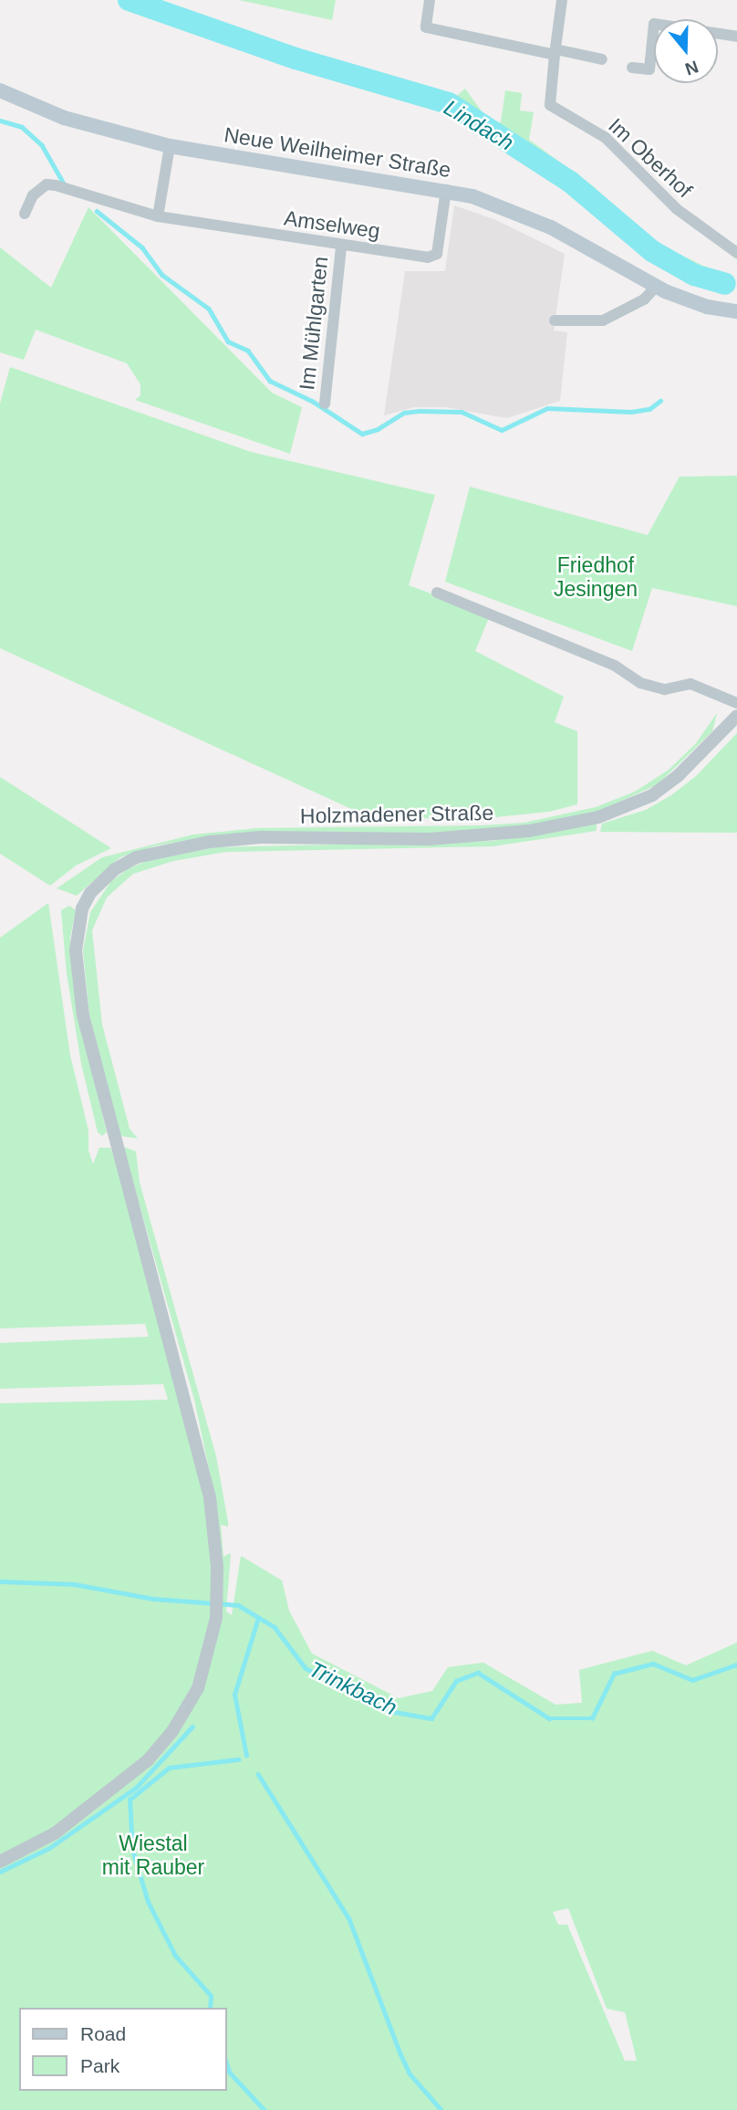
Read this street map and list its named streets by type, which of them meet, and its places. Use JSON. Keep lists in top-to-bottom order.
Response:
{
  "streets": {
    "main road": ["Neue Weilheimer Straße"],
    "street": [
      "Im Oberhof",
      "Amselweg",
      "Im Mühlgarten",
      "Holzmadener Straße"
    ]
  },
  "crossings": [
    ["Neue Weilheimer Straße", "Amselweg"],
    ["Amselweg", "Im Mühlgarten"]
  ],
  "water": ["Lindach", "Trinkbach"],
  "parks": ["Friedhof Jesingen", "Wiestal mit Rauber"],
  "legend": ["Road", "Park"],
  "north": "bottom"
}
